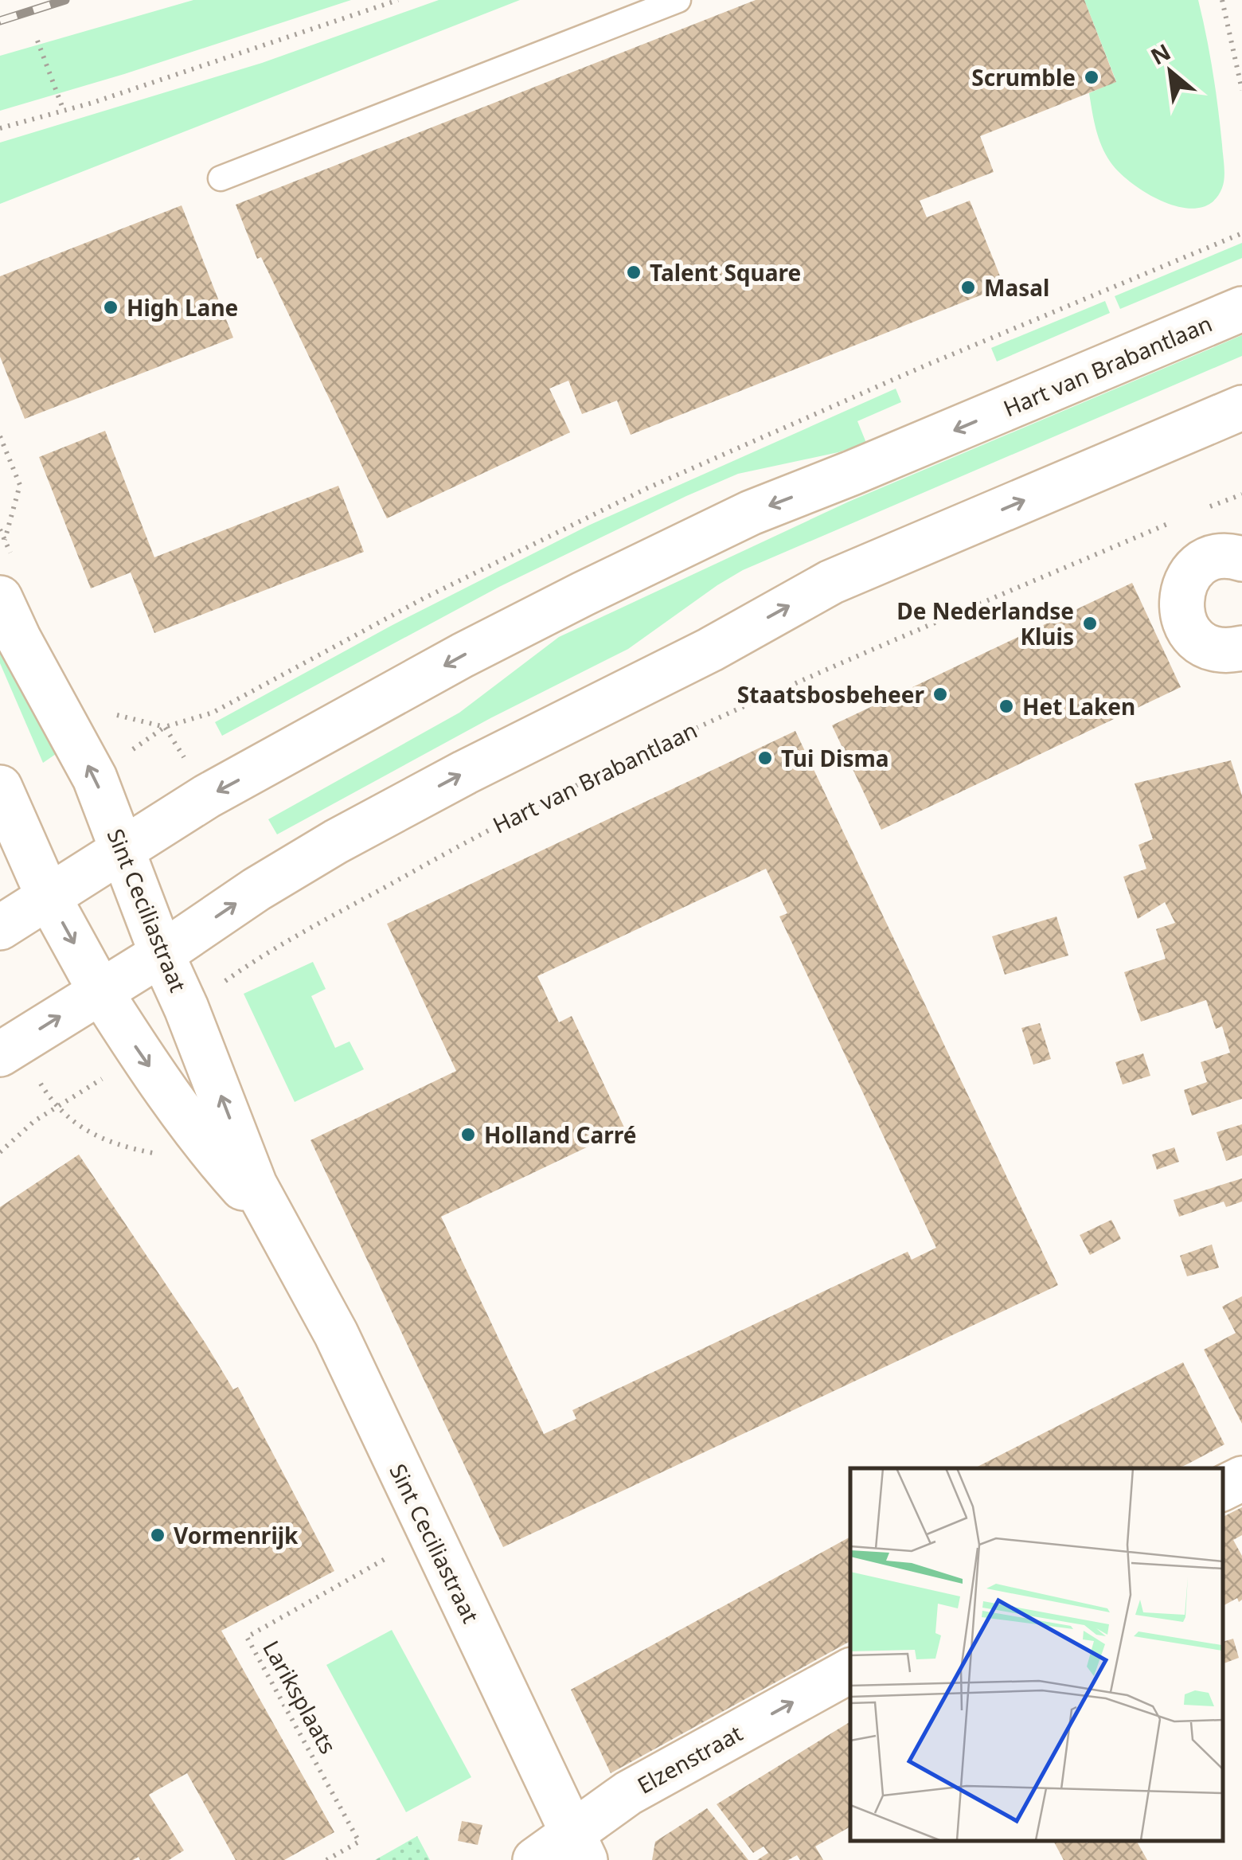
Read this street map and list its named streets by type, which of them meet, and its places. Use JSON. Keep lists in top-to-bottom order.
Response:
{
  "streets": {
    "street": ["Hart van Brabantlaan", "Sint Ceciliastraat", "Elzenstraat"],
    "path": ["Lariksplaats"]
  },
  "crossings": [
    ["Hart van Brabantlaan", "Sint Ceciliastraat"],
    ["Sint Ceciliastraat", "Lariksplaats"],
    ["Sint Ceciliastraat", "Elzenstraat"]
  ],
  "one_way": ["Elzenstraat"],
  "places": [
    "Scrumble",
    "Talent Square",
    "Masal",
    "High Lane",
    "De Nederlandse Kluis",
    "Staatsbosbeheer",
    "Het Laken",
    "Tui Disma",
    "Holland Carré",
    "Vormenrijk"
  ],
  "north": "top left"
}
